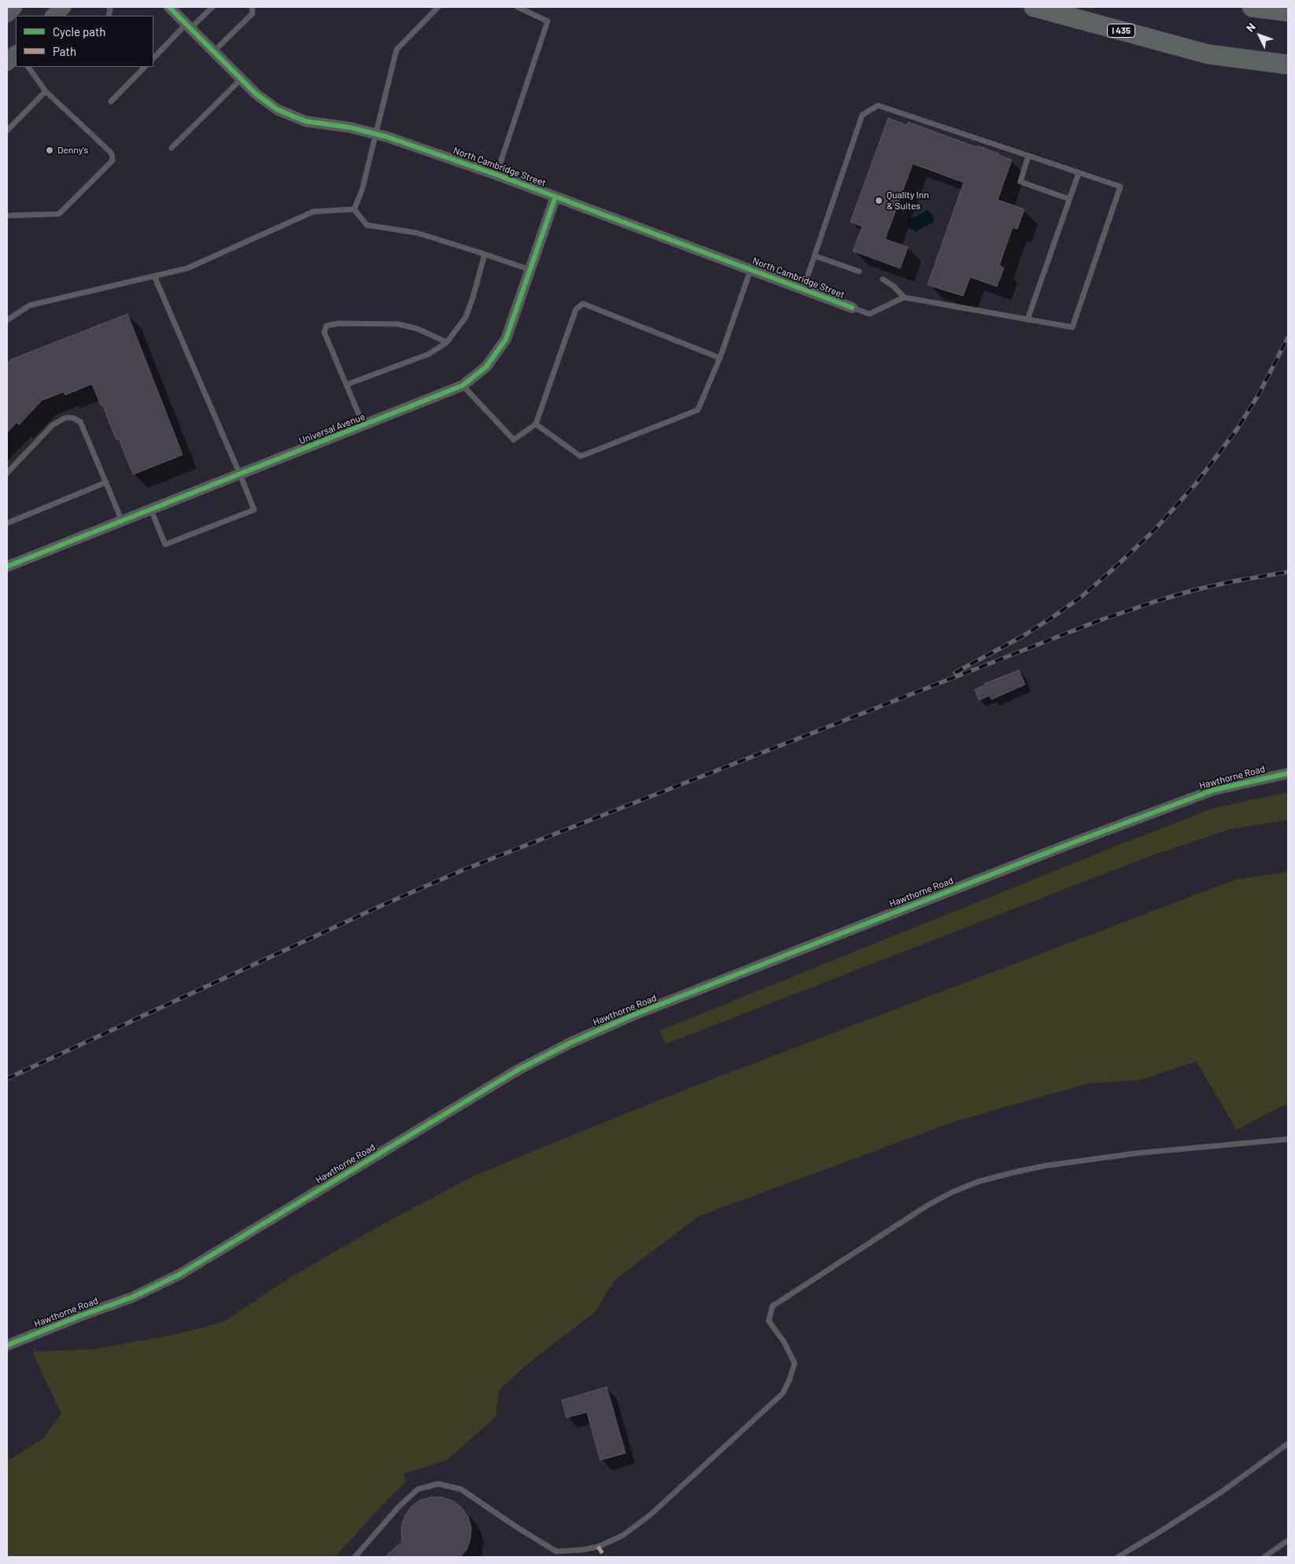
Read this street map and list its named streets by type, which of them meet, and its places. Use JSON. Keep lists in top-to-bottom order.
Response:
{
  "streets": {
    "highway": ["I 435"],
    "street": ["North Cambridge Street", "Universal Avenue", "Hawthorne Road"]
  },
  "crossings": [
    ["North Cambridge Street", "Universal Avenue"]
  ],
  "places": ["Denny's", "Quality Inn & Suites"],
  "legend": ["Cycle path", "Path"],
  "north": "top left"
}
